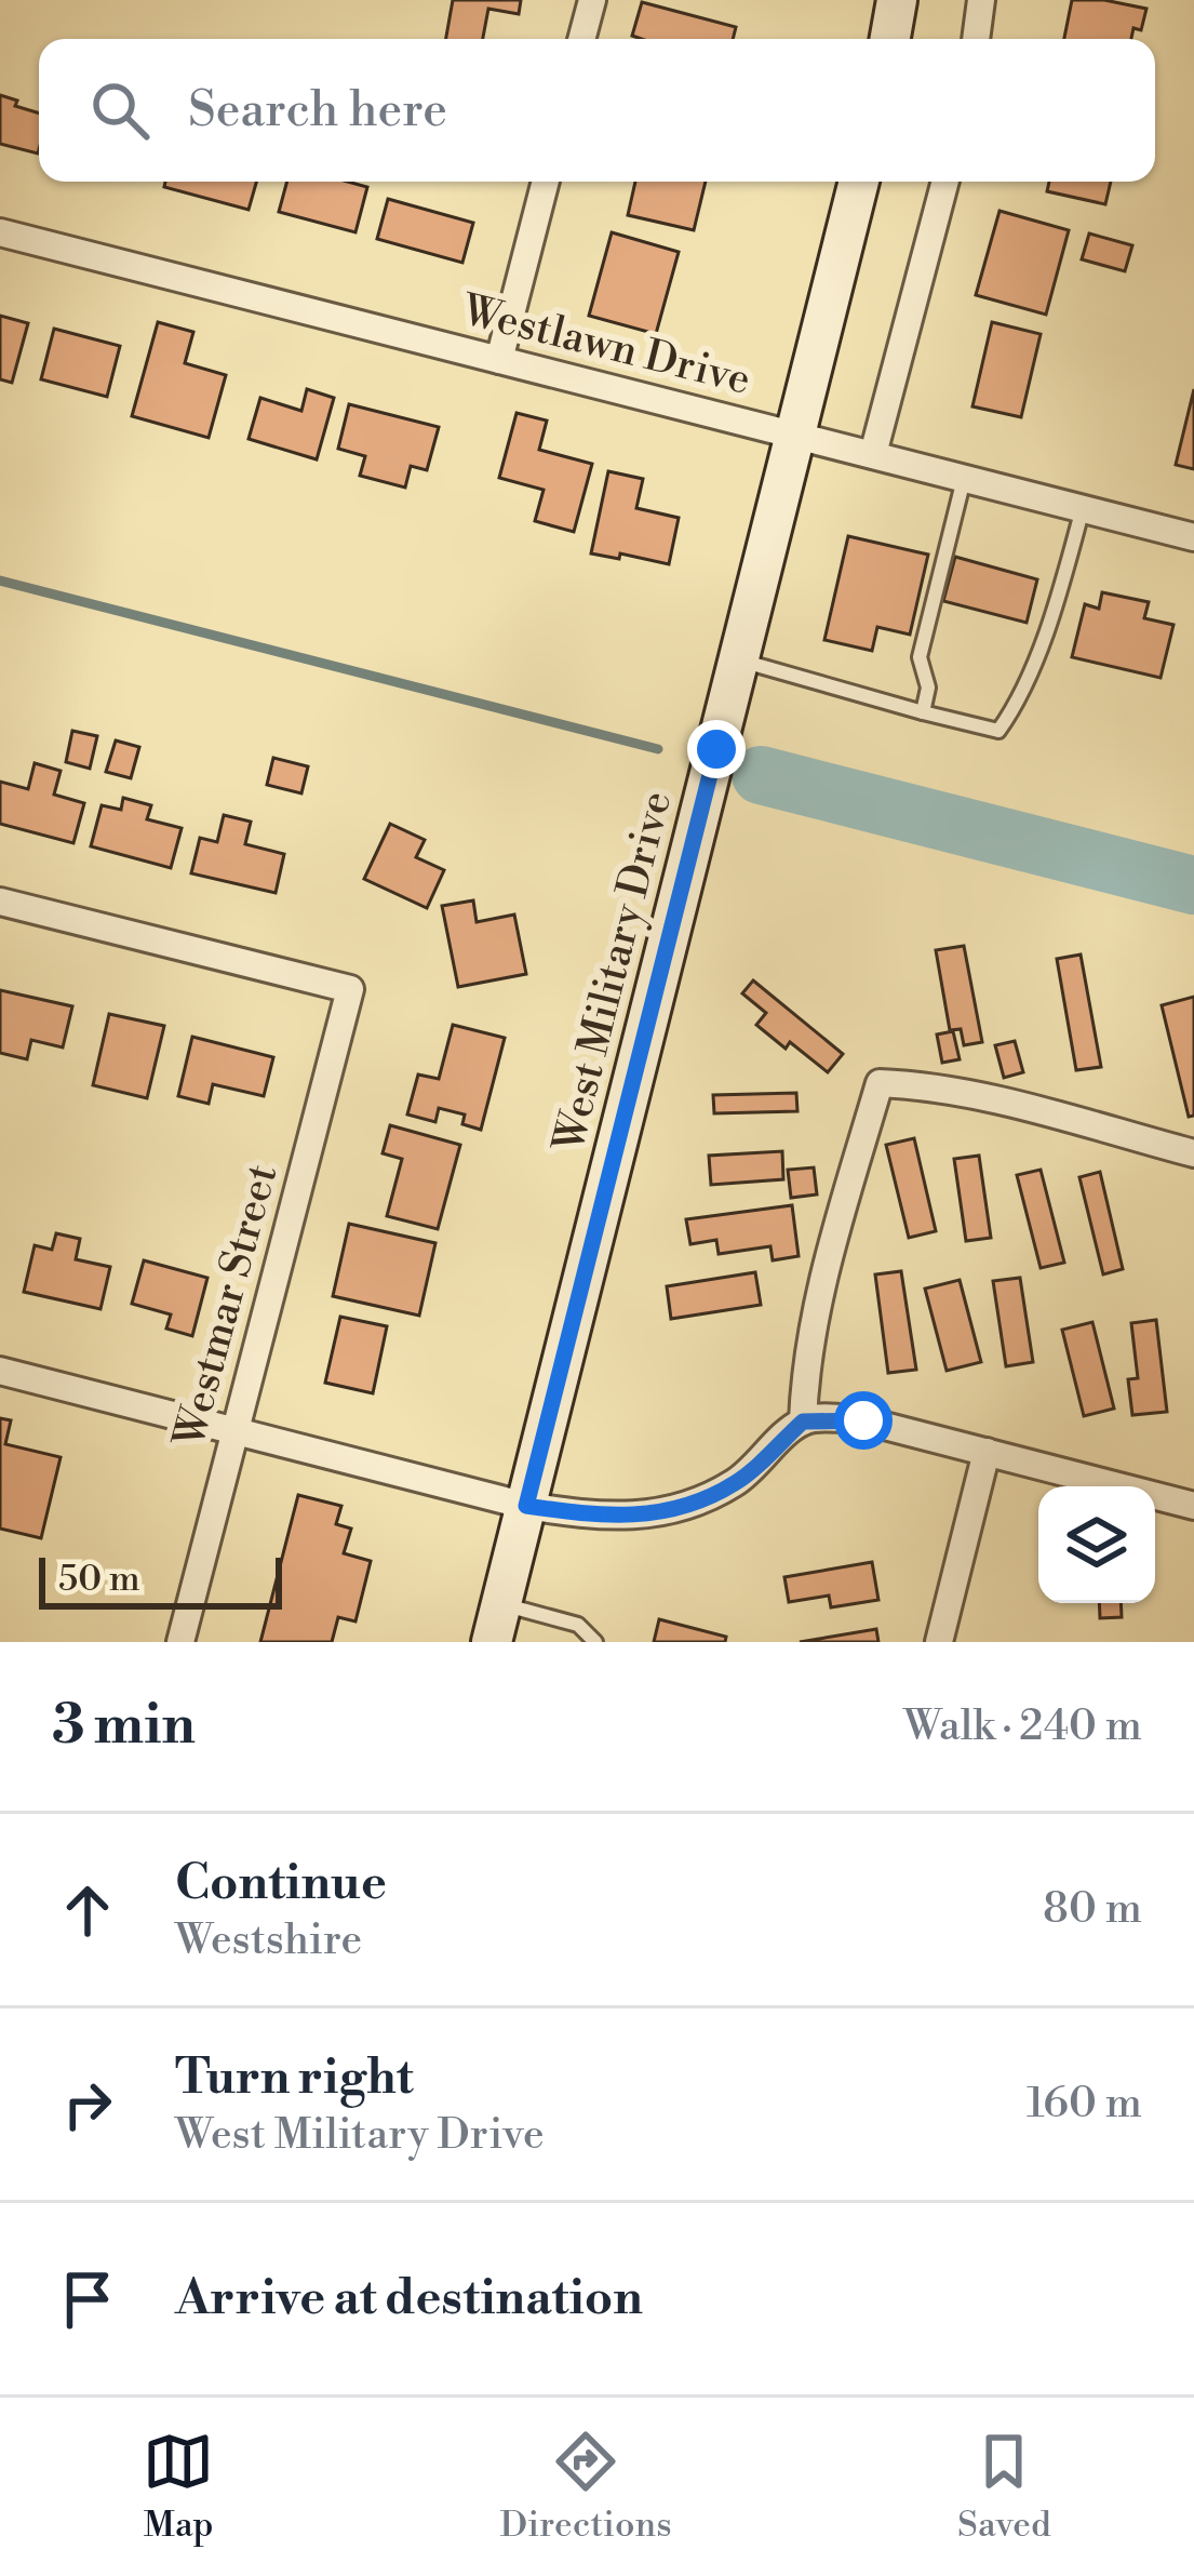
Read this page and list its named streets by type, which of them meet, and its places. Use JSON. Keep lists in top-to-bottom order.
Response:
{
  "streets": {
    "main road": ["West Military Drive"],
    "street": ["Westlawn Drive", "Westmar Street"]
  },
  "crossings": [
    ["Westlawn Drive", "West Military Drive"]
  ],
  "scale_bar": "50 m",
  "page": {
    "search": "Search here",
    "scale": "50 m",
    "heading": ["3 min", "Walk · 240 m"],
    "list": [
      ["Continue", "Westshire", "80 m"],
      ["Turn right", "West Military Drive", "160 m"],
      "Arrive at destination"
    ],
    "nav": ["Map", "Directions", "Saved"]
  }
}
